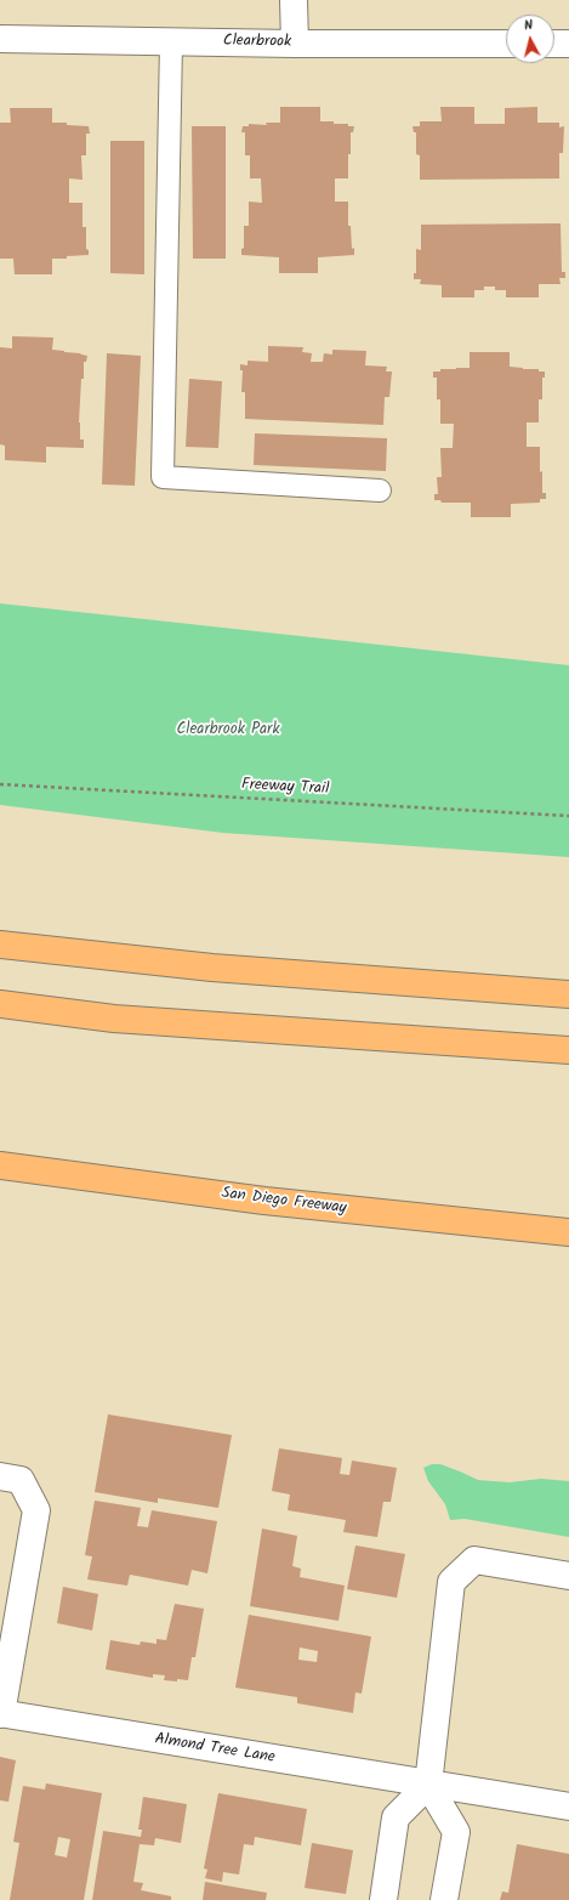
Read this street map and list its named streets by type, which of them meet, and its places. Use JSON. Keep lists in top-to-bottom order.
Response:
{
  "streets": {
    "highway": ["San Diego Freeway"],
    "street": ["Clearbrook", "Almond Tree Lane"],
    "path": ["Freeway Trail"]
  },
  "parks": ["Clearbrook Park"],
  "north": "top"
}
